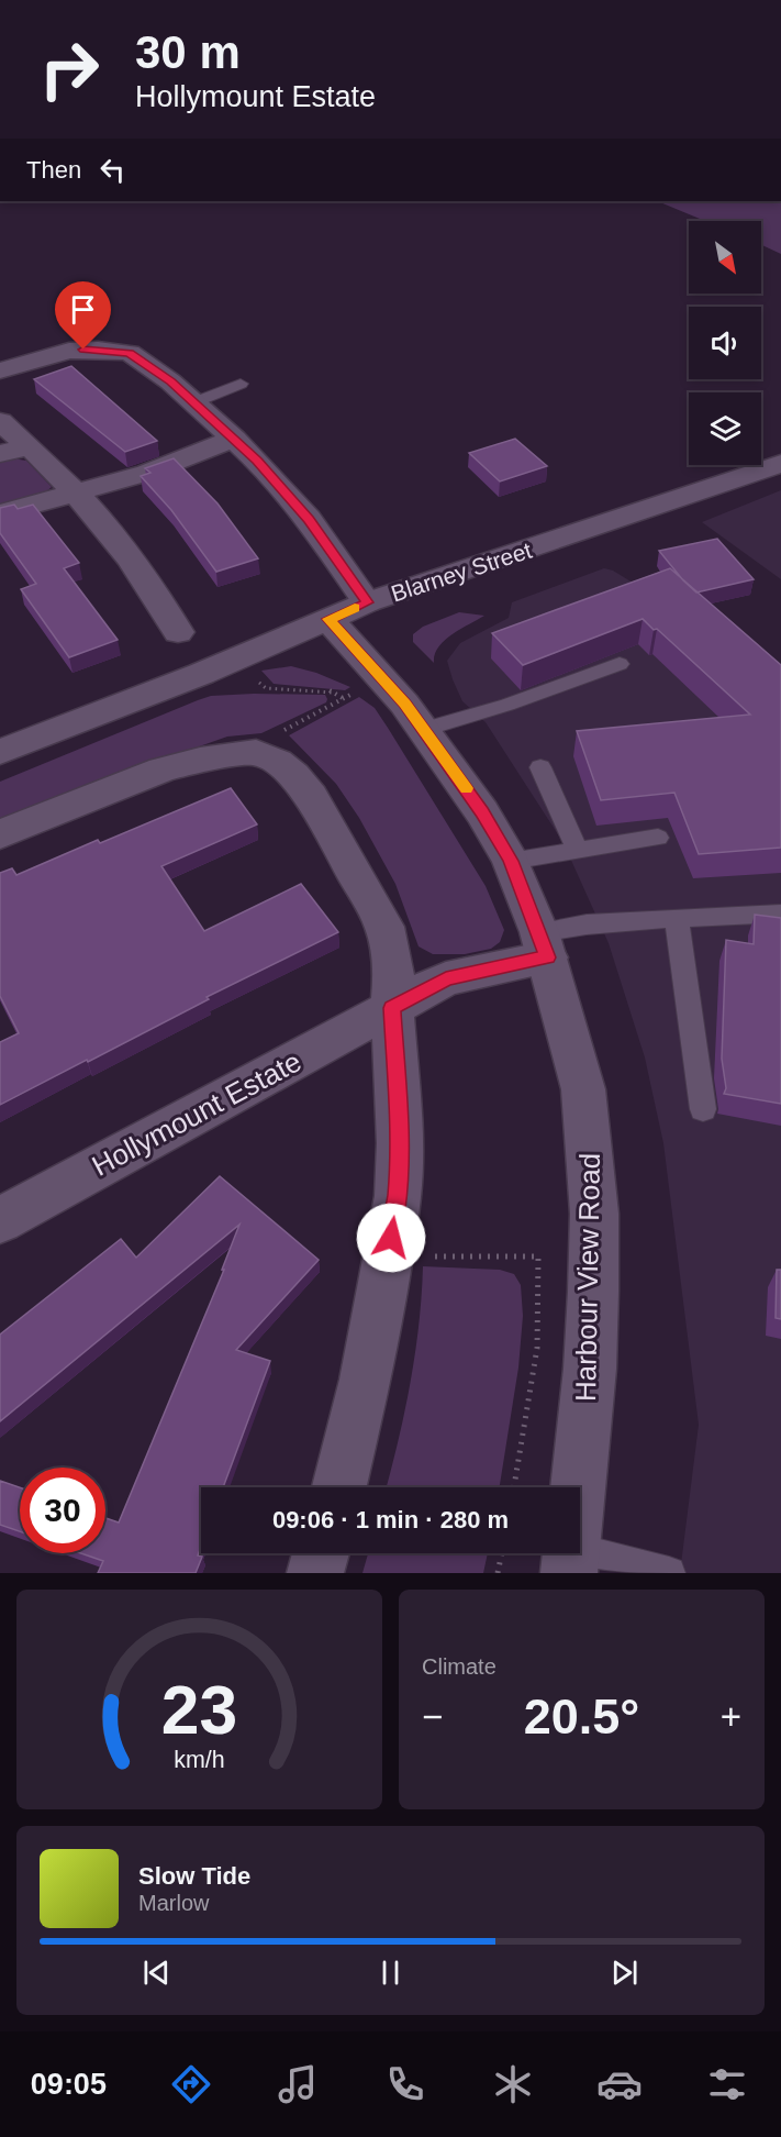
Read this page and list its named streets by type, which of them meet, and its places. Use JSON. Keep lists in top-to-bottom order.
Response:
{
  "streets": {
    "street": ["Blarney Street", "Hollymount Estate", "Harbour View Road"]
  },
  "crossings": [
    ["Blarney Street", "Harbour View Road"],
    ["Hollymount Estate", "Harbour View Road"]
  ],
  "north": "bottom right",
  "page": {
    "turn": ["30 m", "Hollymount Estate"],
    "then": "Then",
    "limit": "30",
    "trip": "09:06 · 1 min · 280 m",
    "tile": "Climate",
    "heat": ["−", "20.5°", "+"],
    "song": ["Slow Tide", "Marlow"],
    "tabs": "09:05",
    "gauge": ["23", "km/h"]
  }
}
